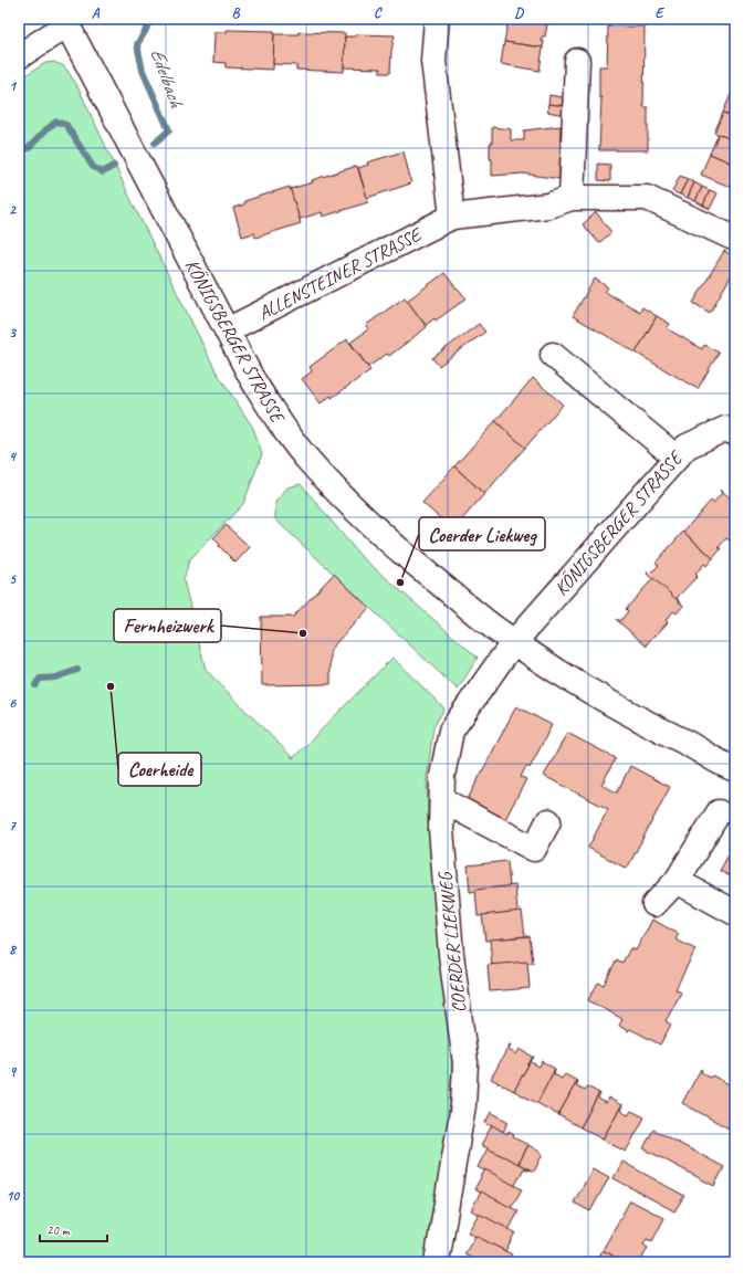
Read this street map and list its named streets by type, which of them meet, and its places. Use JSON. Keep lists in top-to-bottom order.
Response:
{
  "streets": {
    "street": ["ALLENSTEINER STRASSE", "KÖNIGSBERGER STRASSE", "COERDER LIEKWEG"]
  },
  "crossings": [
    ["ALLENSTEINER STRASSE", "KÖNIGSBERGER STRASSE"],
    ["KÖNIGSBERGER STRASSE", "COERDER LIEKWEG"]
  ],
  "water": ["Edelbach"],
  "places": ["Coerder Liekweg", "Fernheizwerk", "Coerheide"],
  "scale_bar": "20 m",
  "grid": {
    "columns": [
      "A",
      "B",
      "C",
      "D",
      "E"
    ],
    "rows": [
      "1",
      "2",
      "3",
      "4",
      "5",
      "6",
      "7",
      "8",
      "9",
      "10"
    ]
  }
}
